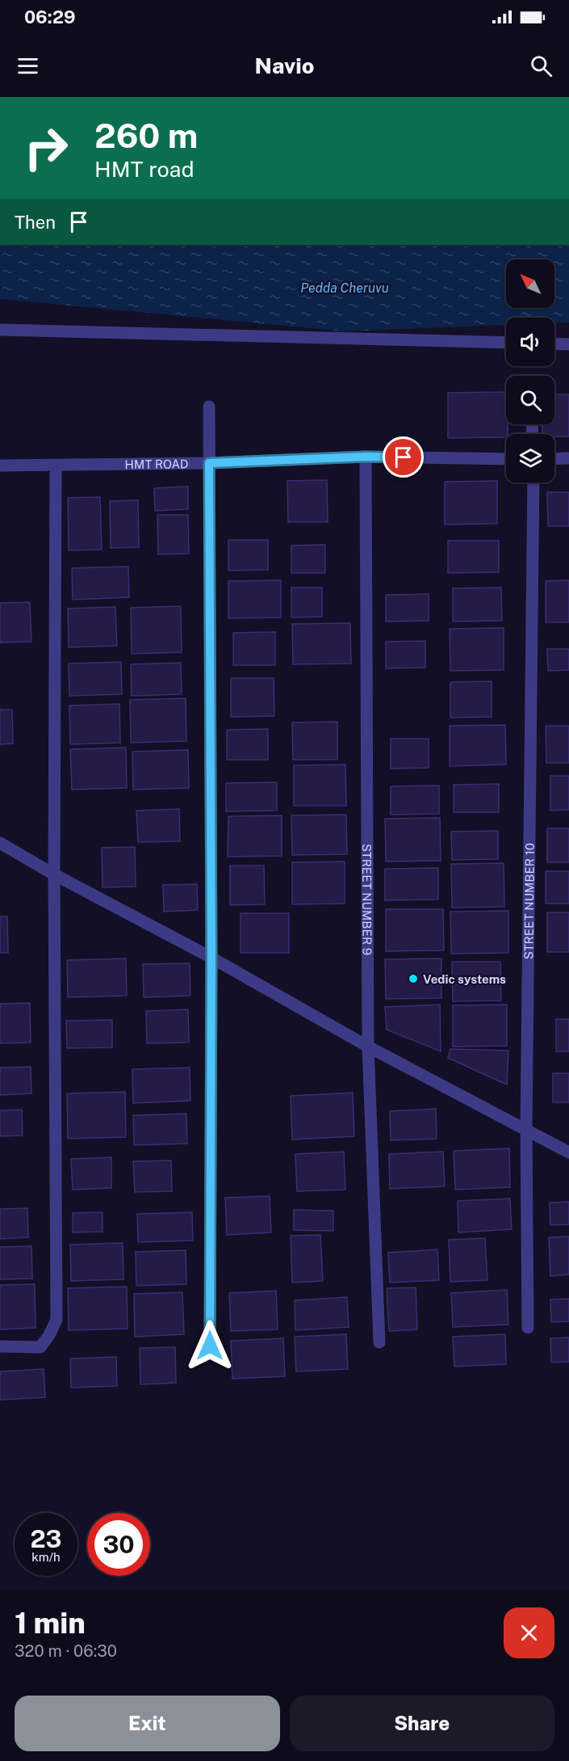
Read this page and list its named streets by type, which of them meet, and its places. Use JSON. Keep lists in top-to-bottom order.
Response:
{
  "streets": {
    "street": ["HMT ROAD", "STREET NUMBER 9", "STREET NUMBER 10"]
  },
  "crossings": [
    ["HMT ROAD", "STREET NUMBER 9"]
  ],
  "water": ["Pedda Cheruvu"],
  "places": ["Vedic systems"],
  "north": "top left",
  "page": {
    "status": "06:29",
    "header": "Navio",
    "turn": ["260 m", "HMT road"],
    "then": "Then",
    "speed": "23 km/h",
    "limit": "30",
    "heading": ["1 min", "320 m · 06:30"],
    "buttons": ["Exit", "Share"]
  }
}
